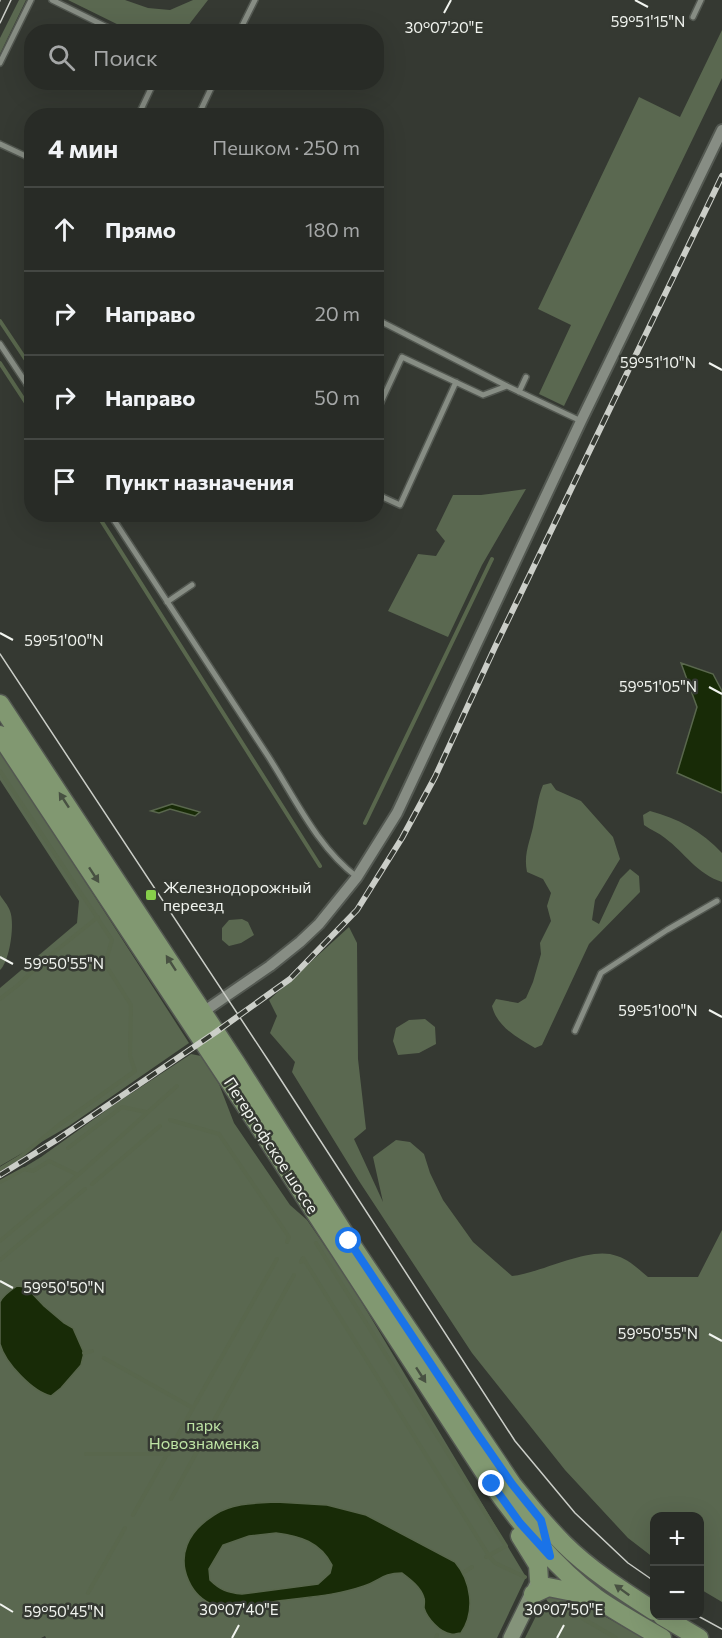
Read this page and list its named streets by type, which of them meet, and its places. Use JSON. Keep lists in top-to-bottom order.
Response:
{
  "streets": {
    "main road": ["Петергофское шоссе"]
  },
  "parks": ["парк Новознаменка"],
  "places": {
    "transit": ["Железнодорожный переезд"]
  },
  "page": {
    "search": "Поиск",
    "heading": ["4 мин", "Пешком · 250 m"],
    "list": [
      ["Прямо", "180 m"],
      ["Направо", "20 m"],
      ["Направо", "50 m"],
      "Пункт назначения"
    ],
    "map_buttons": ["+", "−"]
  },
  "coordinates": [
    "59°51'15\"N",
    "30°07'20\"E",
    "59°51'10\"N",
    "59°51'00\"N",
    "59°51'05\"N",
    "59°50'55\"N",
    "59°50'50\"N",
    "30°07'40\"E",
    "30°07'50\"E",
    "59°50'45\"N"
  ]
}
